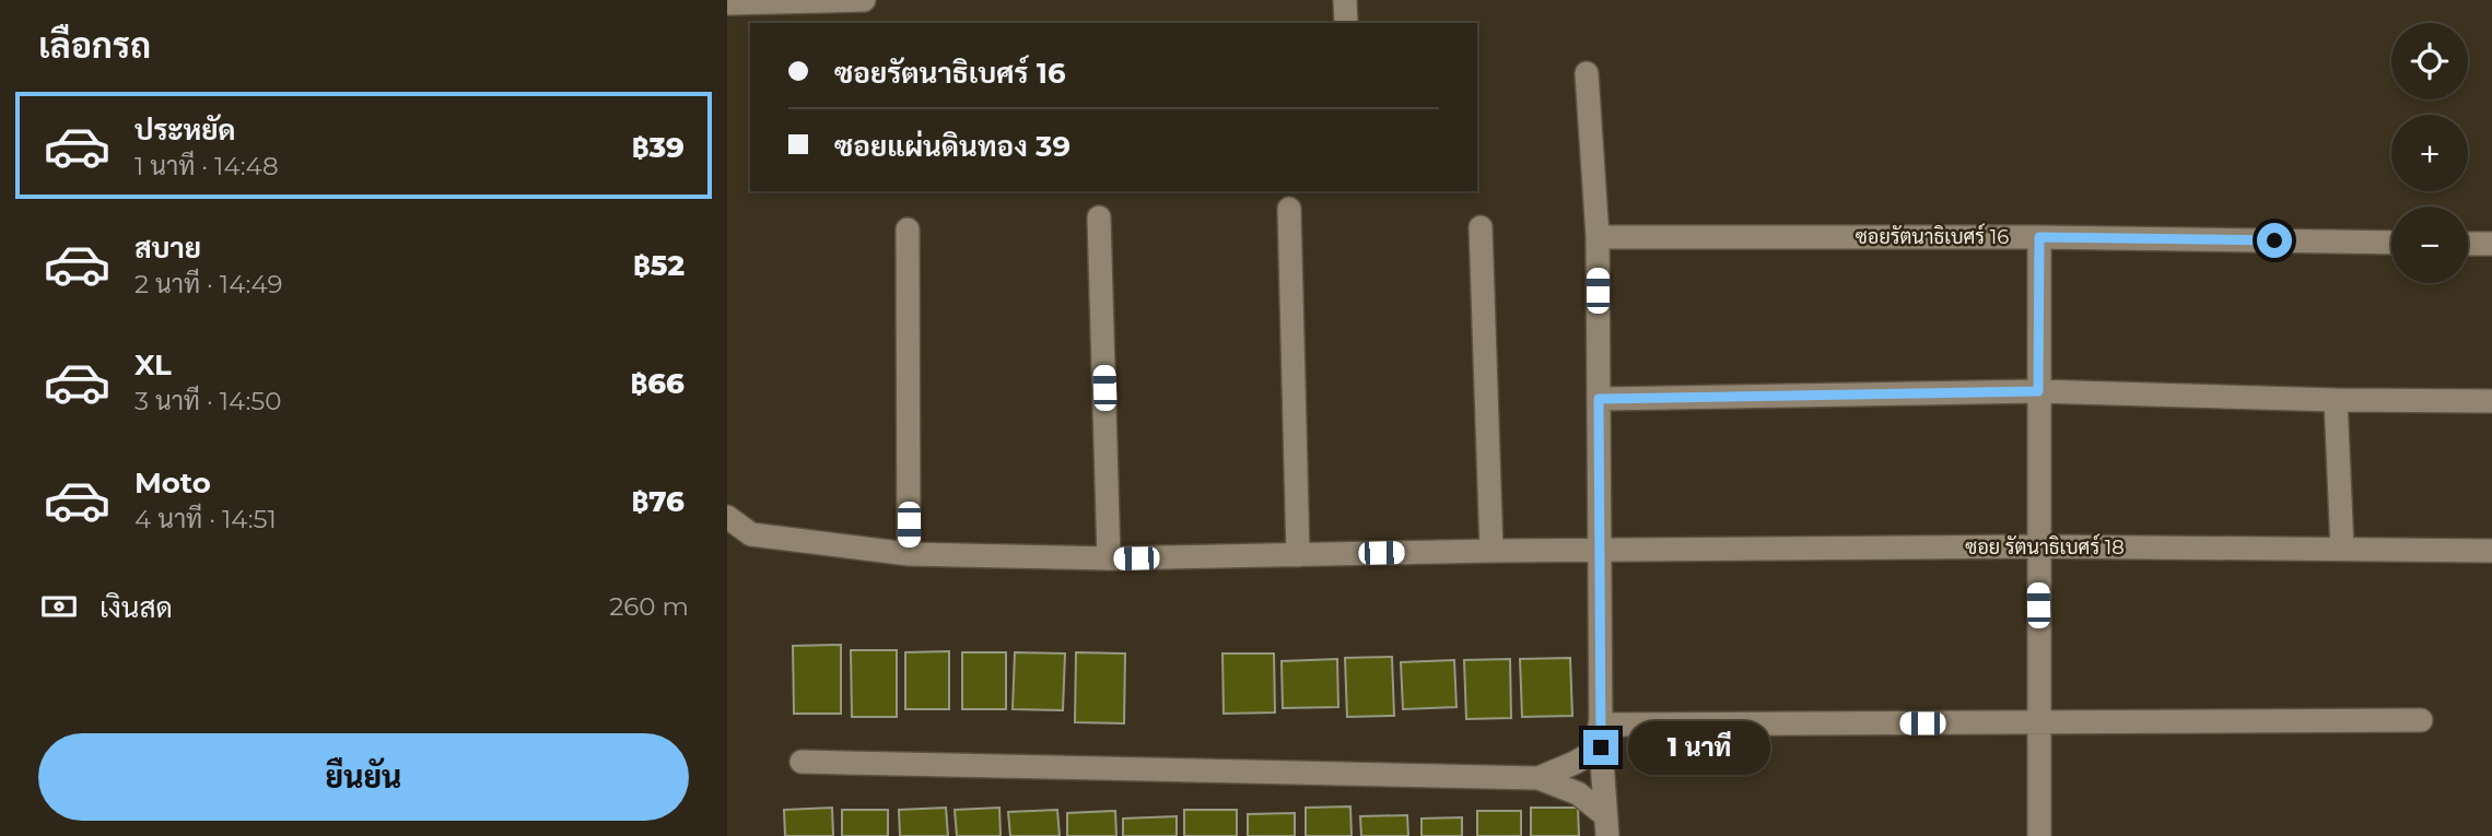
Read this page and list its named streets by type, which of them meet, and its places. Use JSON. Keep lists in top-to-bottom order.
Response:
{
  "streets": {
    "street": ["ซอยรัตนาธิเบศร์ 16", "ซอย รัตนาธิเบศร์ 18"]
  },
  "page": {
    "heading": "เลือกรถ",
    "map_buttons": ["+", "−"],
    "banner": ["ซอยรัตนาธิเบศร์ 16", "ซอยแผ่นดินทอง 39"],
    "list": [
      {
        "name": "ประหยัด",
        "note": "1 นาที · 14:48",
        "value": "฿39"
      },
      {
        "name": "สบาย",
        "note": "2 นาที · 14:49",
        "value": "฿52"
      },
      {
        "name": "XL",
        "note": "3 นาที · 14:50",
        "value": "฿66"
      },
      {
        "name": "Moto",
        "note": "4 นาที · 14:51",
        "value": "฿76"
      }
    ],
    "pay": ["เงินสด", "260 m"],
    "buttons": "ยืนยัน",
    "bubble": "1 นาที"
  }
}
